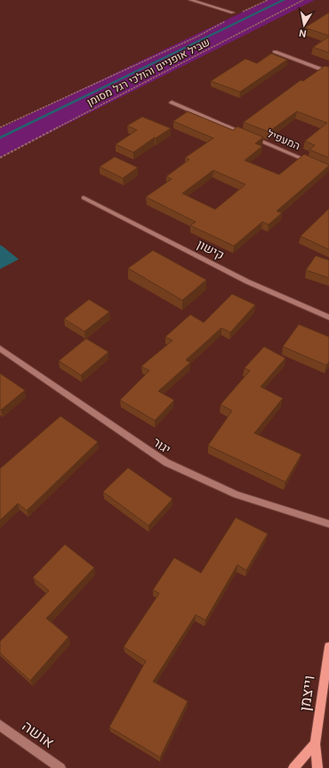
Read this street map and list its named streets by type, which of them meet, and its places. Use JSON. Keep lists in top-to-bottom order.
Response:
{
  "streets": {
    "street": [
      "המעפיל",
      "קישון",
      "יגור",
      "וייצמן",
      "אושה"
    ],
    "path": ["שביל אופניים והולכי רגל מסומן"]
  },
  "north": "bottom"
}
